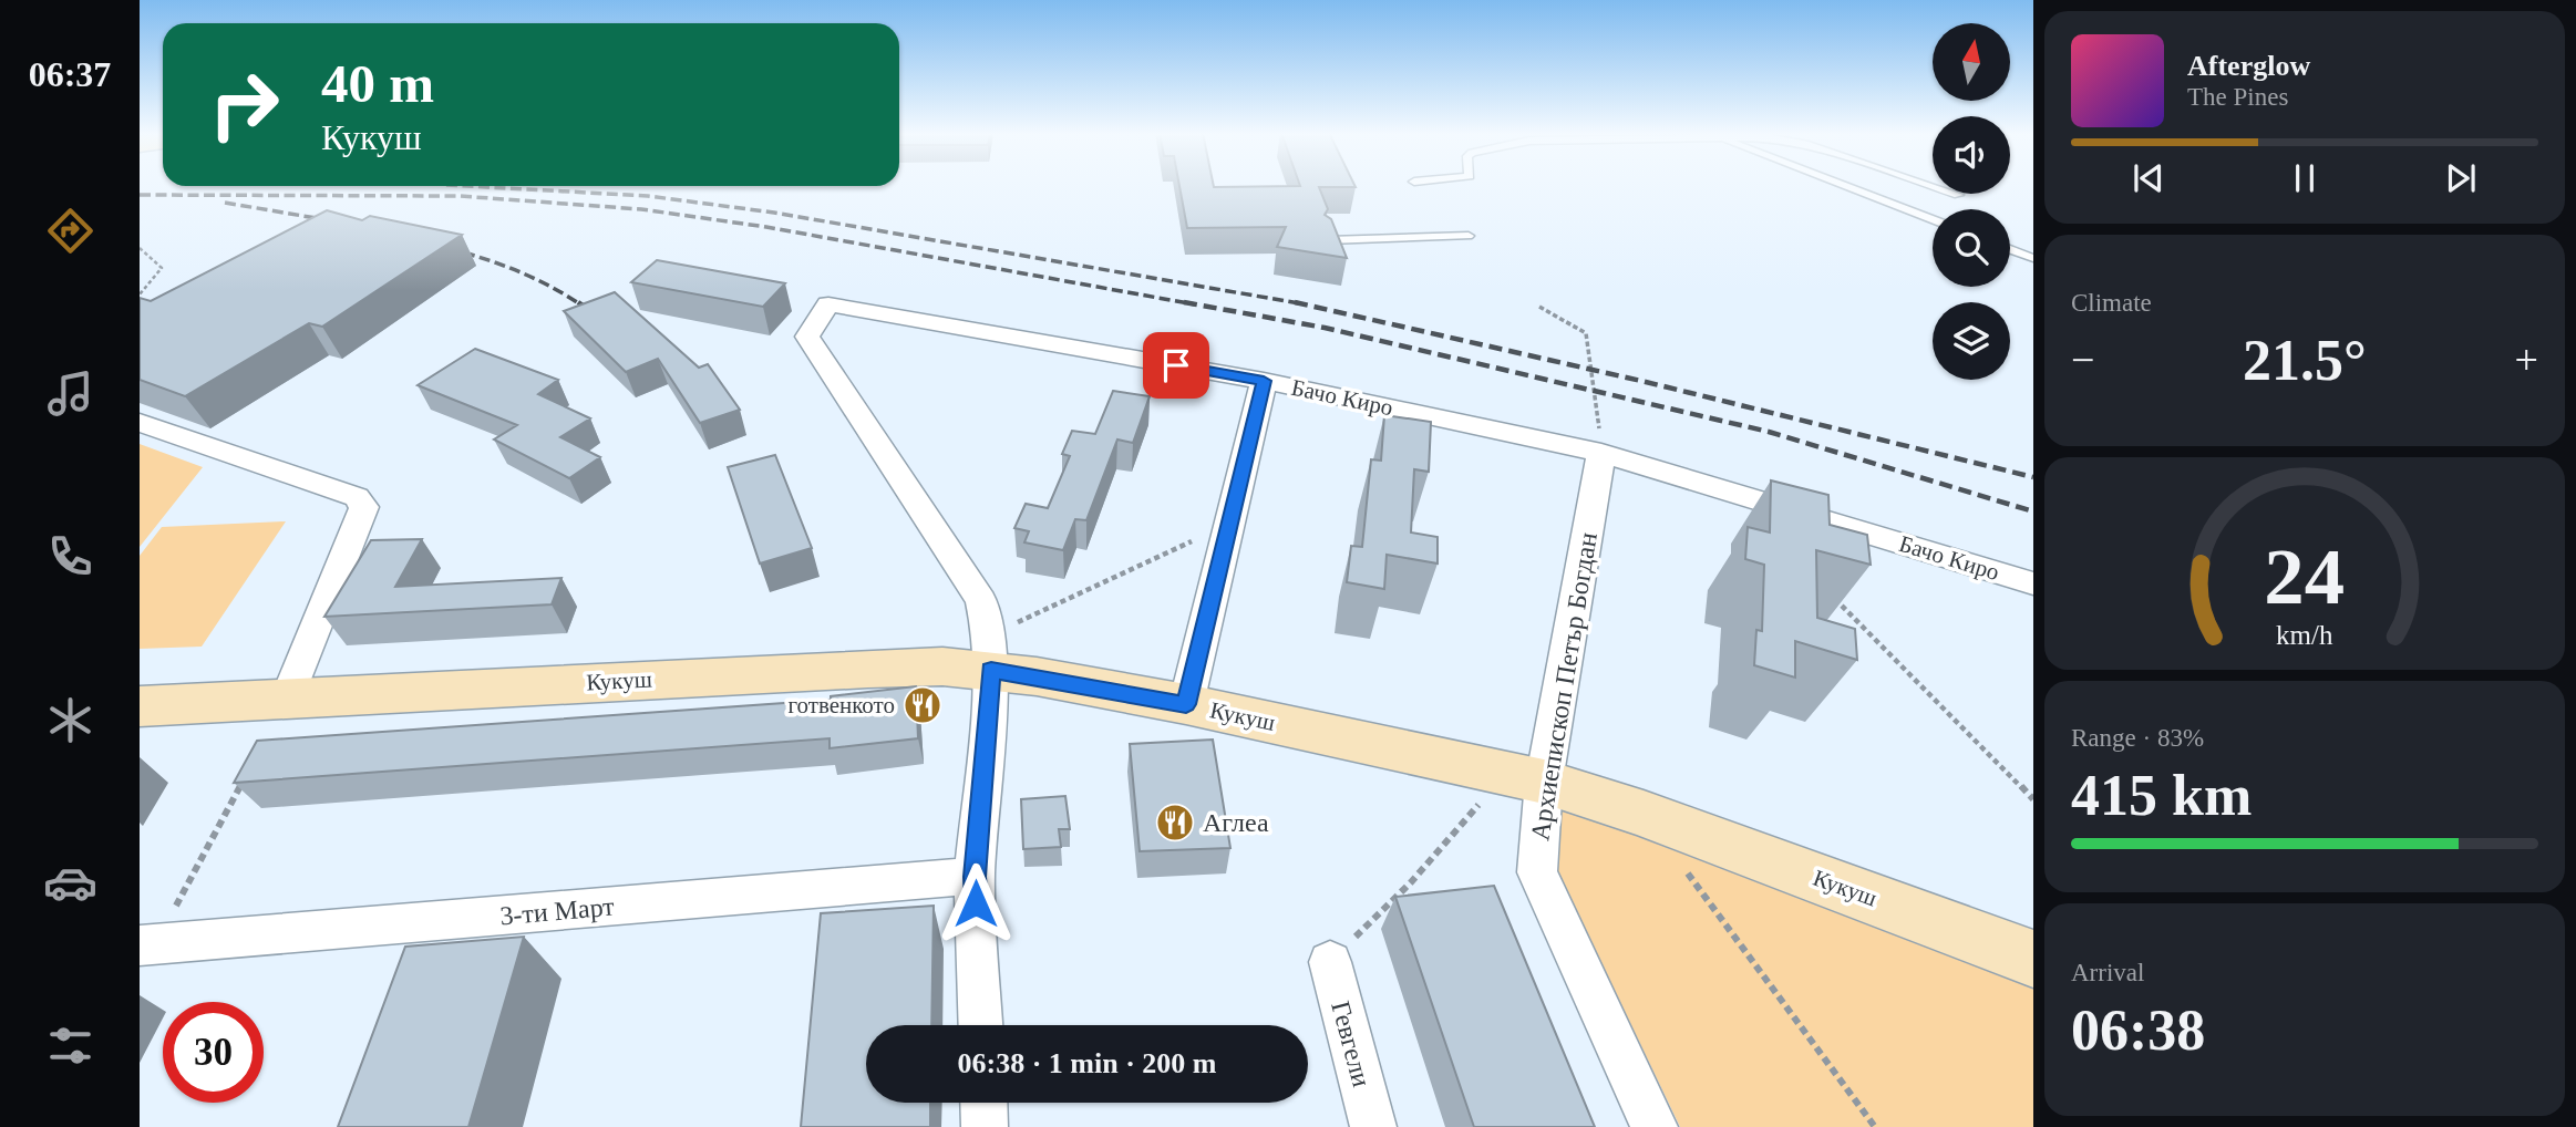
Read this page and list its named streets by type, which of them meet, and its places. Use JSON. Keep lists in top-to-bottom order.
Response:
{
  "streets": {
    "street": [
      "Бачо Киро",
      "Кукуш",
      "Архиепископ Петър Богдан",
      "3-ти Март",
      "Гевгели"
    ]
  },
  "crossings": [
    ["Бачо Киро", "Кукуш"],
    ["Бачо Киро", "Архиепископ Петър Богдан"],
    ["Кукуш", "Архиепископ Петър Богдан"]
  ],
  "places": {
    "restaurant": ["готвенкото", "Аглеа"]
  },
  "north": "top",
  "page": {
    "tabs": "06:37",
    "turn": ["40 m", "Кукуш"],
    "song": ["Afterglow", "The Pines"],
    "tile": [
      "Climate",
      ["Range · 83%", "415 km"],
      ["Arrival", "06:38"]
    ],
    "heat": ["−", "21.5°", "+"],
    "limit": "30",
    "trip": "06:38 · 1 min · 200 m",
    "gauge": ["24", "km/h"]
  }
}
